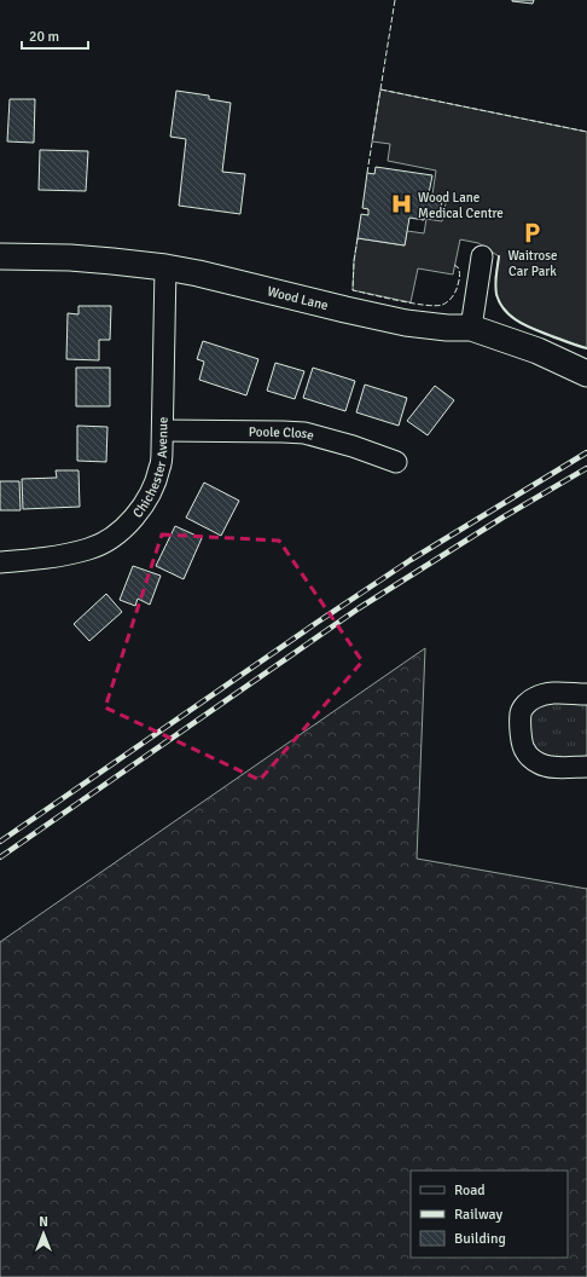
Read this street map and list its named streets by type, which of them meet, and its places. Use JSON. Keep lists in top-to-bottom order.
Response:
{
  "streets": {
    "street": ["Wood Lane", "Poole Close", "Chichester Avenue"]
  },
  "crossings": [
    ["Wood Lane", "Chichester Avenue"],
    ["Poole Close", "Chichester Avenue"]
  ],
  "places": {
    "hospital": ["Wood Lane Medical Centre"],
    "parking": ["Waitrose Car Park"]
  },
  "legend": ["Road", "Railway", "Building"],
  "scale_bar": "20 m",
  "north": "top"
}
